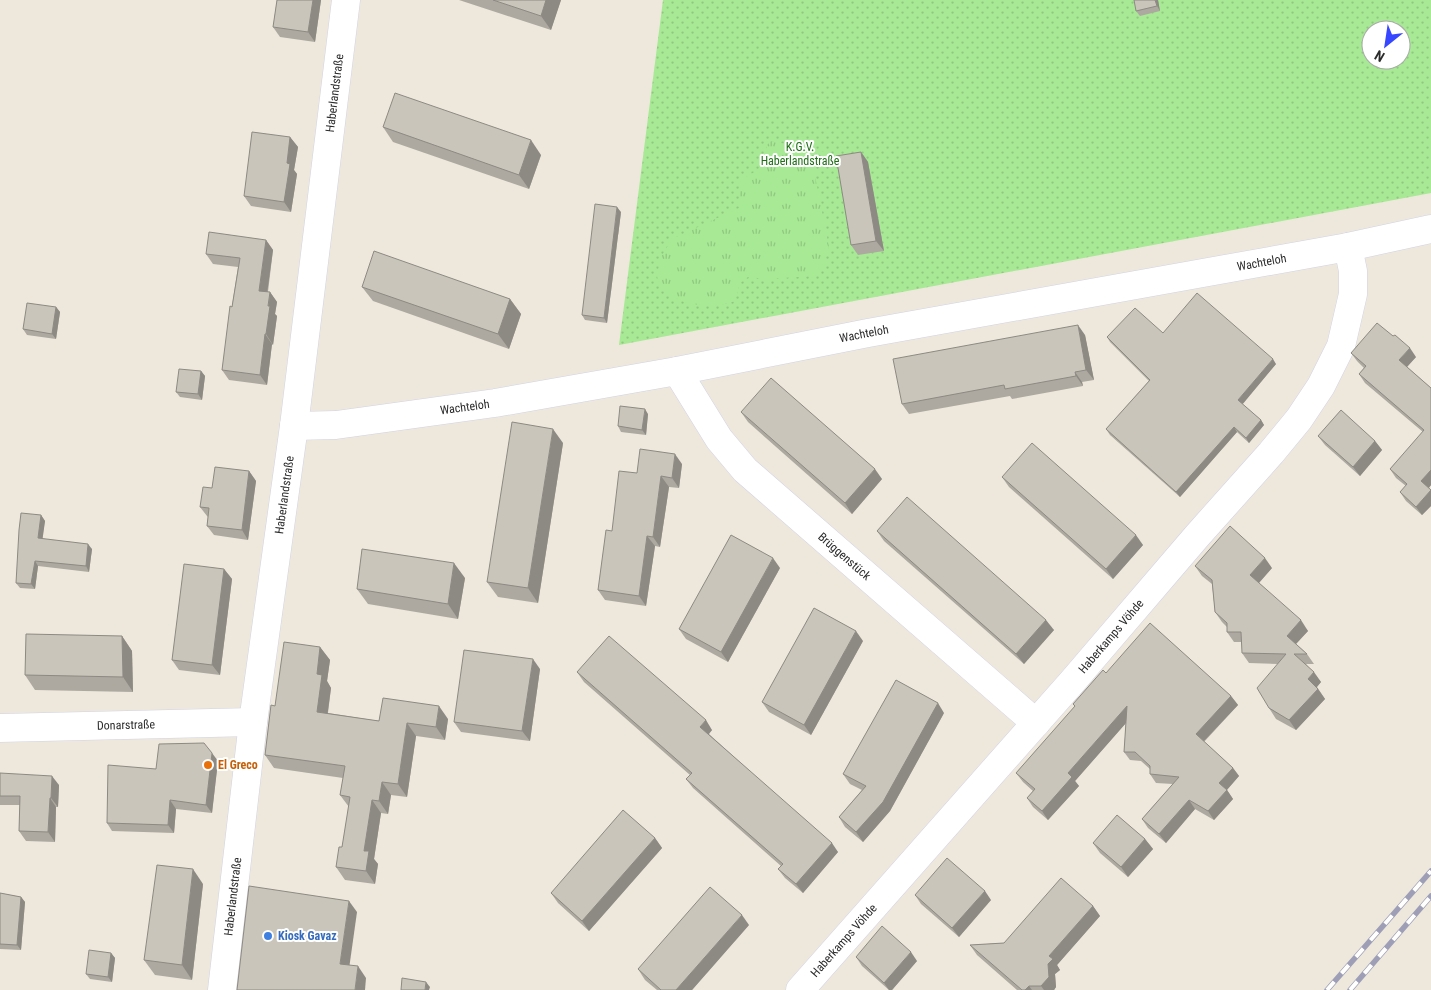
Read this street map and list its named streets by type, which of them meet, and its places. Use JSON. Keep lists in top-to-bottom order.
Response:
{
  "streets": {
    "street": [
      "Haberlandstraße",
      "Wachteloh",
      "Brüggenstück",
      "Haberkamps Vöhde",
      "Donarstraße"
    ]
  },
  "crossings": [
    ["Haberlandstraße", "Wachteloh"],
    ["Haberlandstraße", "Donarstraße"],
    ["Wachteloh", "Brüggenstück"],
    ["Wachteloh", "Haberkamps Vöhde"],
    ["Brüggenstück", "Haberkamps Vöhde"]
  ],
  "parks": ["K.G.V. Haberlandstraße"],
  "places": ["El Greco", "Kiosk Gavaz"],
  "north": "bottom left"
}
